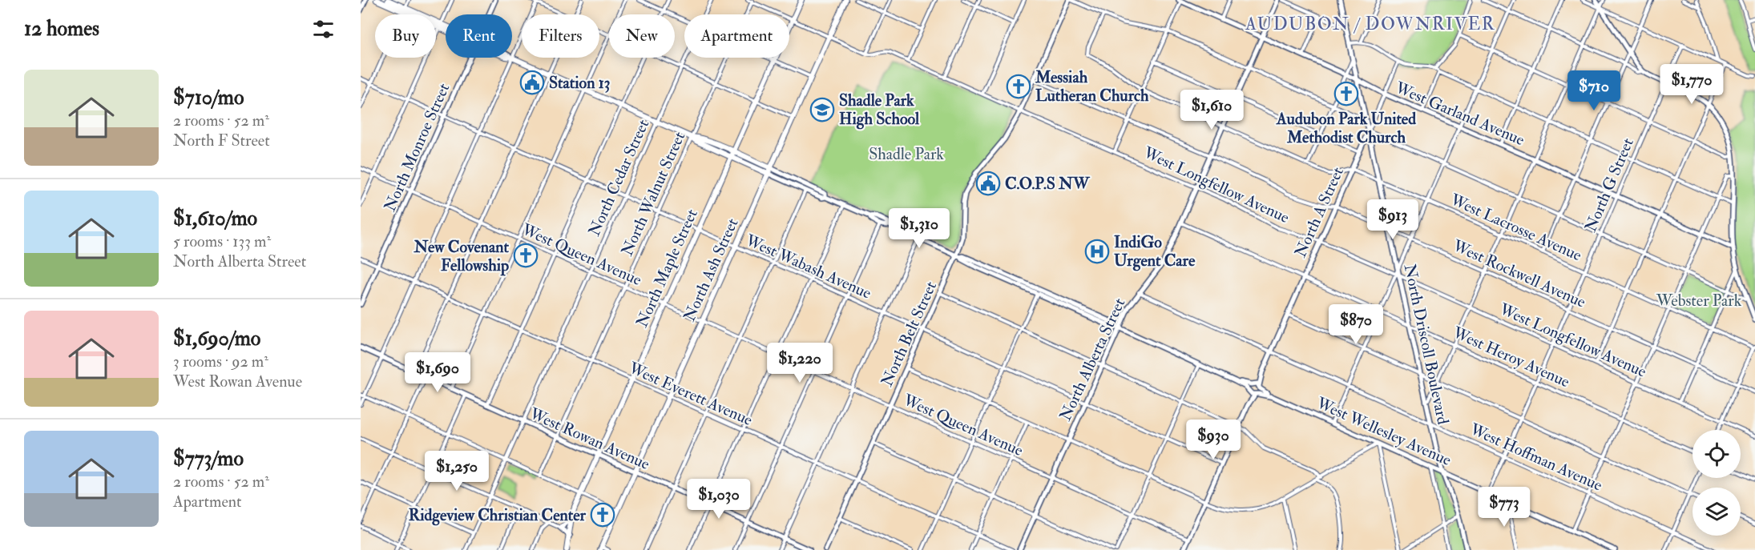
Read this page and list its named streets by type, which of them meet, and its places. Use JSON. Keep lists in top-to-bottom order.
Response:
{
  "streets": {
    "main road": [
      "West Garland Avenue",
      "North Monroe Street",
      "North A Street",
      "North Maple Street",
      "North Ash Street",
      "North Belt Street",
      "North Driscoll Boulevard",
      "North Alberta Street",
      "West Wellesley Avenue",
      "West Rowan Avenue"
    ],
    "street": [
      "North Cedar Street",
      "West Longfellow Avenue",
      "North G Street",
      "North Walnut Street",
      "West Lacrosse Avenue",
      "West Queen Avenue",
      "West Wabash Avenue",
      "West Rockwell Avenue",
      "West Heroy Avenue",
      "West Everett Avenue",
      "West Hoffman Avenue"
    ]
  },
  "crossings": [
    ["West Garland Avenue", "North G Street"],
    ["West Garland Avenue", "North A Street"],
    ["West Garland Avenue", "North Driscoll Boulevard"],
    ["West Garland Avenue", "North Alberta Street"],
    ["North Monroe Street", "West Queen Avenue"],
    ["North Monroe Street", "West Wabash Avenue"],
    ["North Monroe Street", "West Everett Avenue"],
    ["North Cedar Street", "West Queen Avenue"],
    ["North Cedar Street", "West Wabash Avenue"],
    ["North Cedar Street", "West Everett Avenue"],
    ["North Cedar Street", "West Wellesley Avenue"],
    ["North Cedar Street", "West Rowan Avenue"],
    ["West Longfellow Avenue", "North G Street"],
    ["West Longfellow Avenue", "North Walnut Street"],
    ["West Longfellow Avenue", "North A Street"],
    ["West Longfellow Avenue", "North Maple Street"],
    ["West Longfellow Avenue", "North Ash Street"],
    ["West Longfellow Avenue", "North Belt Street"],
    ["West Longfellow Avenue", "North Driscoll Boulevard"],
    ["West Longfellow Avenue", "North Alberta Street"],
    ["North G Street", "West Lacrosse Avenue"],
    ["North G Street", "West Rockwell Avenue"],
    ["North G Street", "West Heroy Avenue"],
    ["North G Street", "West Wellesley Avenue"],
    ["North G Street", "West Hoffman Avenue"],
    ["North Walnut Street", "West Queen Avenue"],
    ["North Walnut Street", "West Wabash Avenue"],
    ["North Walnut Street", "West Everett Avenue"],
    ["North Walnut Street", "West Wellesley Avenue"],
    ["North Walnut Street", "West Rowan Avenue"],
    ["North A Street", "West Lacrosse Avenue"],
    ["North A Street", "West Queen Avenue"],
    ["North A Street", "West Wabash Avenue"],
    ["North A Street", "West Rockwell Avenue"],
    ["North A Street", "North Driscoll Boulevard"],
    ["North A Street", "West Heroy Avenue"],
    ["North A Street", "West Wellesley Avenue"],
    ["North A Street", "West Hoffman Avenue"],
    ["West Lacrosse Avenue", "North Driscoll Boulevard"],
    ["West Queen Avenue", "North Maple Street"],
    ["West Queen Avenue", "North Ash Street"],
    ["West Queen Avenue", "North Belt Street"],
    ["West Queen Avenue", "North Alberta Street"],
    ["West Wabash Avenue", "North Maple Street"],
    ["West Wabash Avenue", "North Ash Street"],
    ["West Wabash Avenue", "North Belt Street"],
    ["West Wabash Avenue", "North Alberta Street"],
    ["North Maple Street", "West Everett Avenue"],
    ["North Maple Street", "West Wellesley Avenue"],
    ["North Maple Street", "West Rowan Avenue"],
    ["North Ash Street", "West Everett Avenue"],
    ["North Ash Street", "West Wellesley Avenue"],
    ["North Ash Street", "West Rowan Avenue"],
    ["West Rockwell Avenue", "North Belt Street"],
    ["West Rockwell Avenue", "North Driscoll Boulevard"],
    ["West Rockwell Avenue", "North Alberta Street"],
    ["North Belt Street", "West Everett Avenue"],
    ["North Belt Street", "West Wellesley Avenue"],
    ["North Driscoll Boulevard", "West Heroy Avenue"],
    ["North Driscoll Boulevard", "West Wellesley Avenue"],
    ["North Driscoll Boulevard", "West Hoffman Avenue"],
    ["West Heroy Avenue", "North Alberta Street"],
    ["North Alberta Street", "West Wellesley Avenue"],
    ["North Alberta Street", "West Hoffman Avenue"]
  ],
  "districts": ["AUDUBON / DOWNRIVER"],
  "parks": ["Shadle Park", "Webster Park"],
  "places": {
    "public building": ["Station 13", "C.O.P.S NW"],
    "church": [
      "Messiah Lutheran Church",
      "Audubon Park United Methodist Church",
      "New Covenant Fellowship",
      "Ridgeview Christian Center"
    ],
    "school or university": ["Shadle Park High School"],
    "hospital": ["IndiGo Urgent Care"]
  },
  "page": {
    "heading": "12 homes",
    "chip": [
      "Buy",
      "Rent",
      "Filters",
      "New",
      "Apartment"
    ],
    "list": [
      {
        "name": "$710/mo",
        "note": "2 rooms · 52 m² · North F Street"
      },
      {
        "name": "$1,610/mo",
        "note": "5 rooms · 133 m² · North Alberta Street"
      },
      {
        "name": "$1,690/mo",
        "note": "3 rooms · 92 m² · West Rowan Avenue"
      },
      {
        "name": "$773/mo",
        "note": "2 rooms · 52 m² · Apartment"
      }
    ],
    "price": [
      "$1,770",
      "$710",
      "$1,610",
      "$913",
      "$1,310",
      "$870",
      "$1,220",
      "$1,690",
      "$930",
      "$1,250",
      "$1,030",
      "$773"
    ]
  }
}
